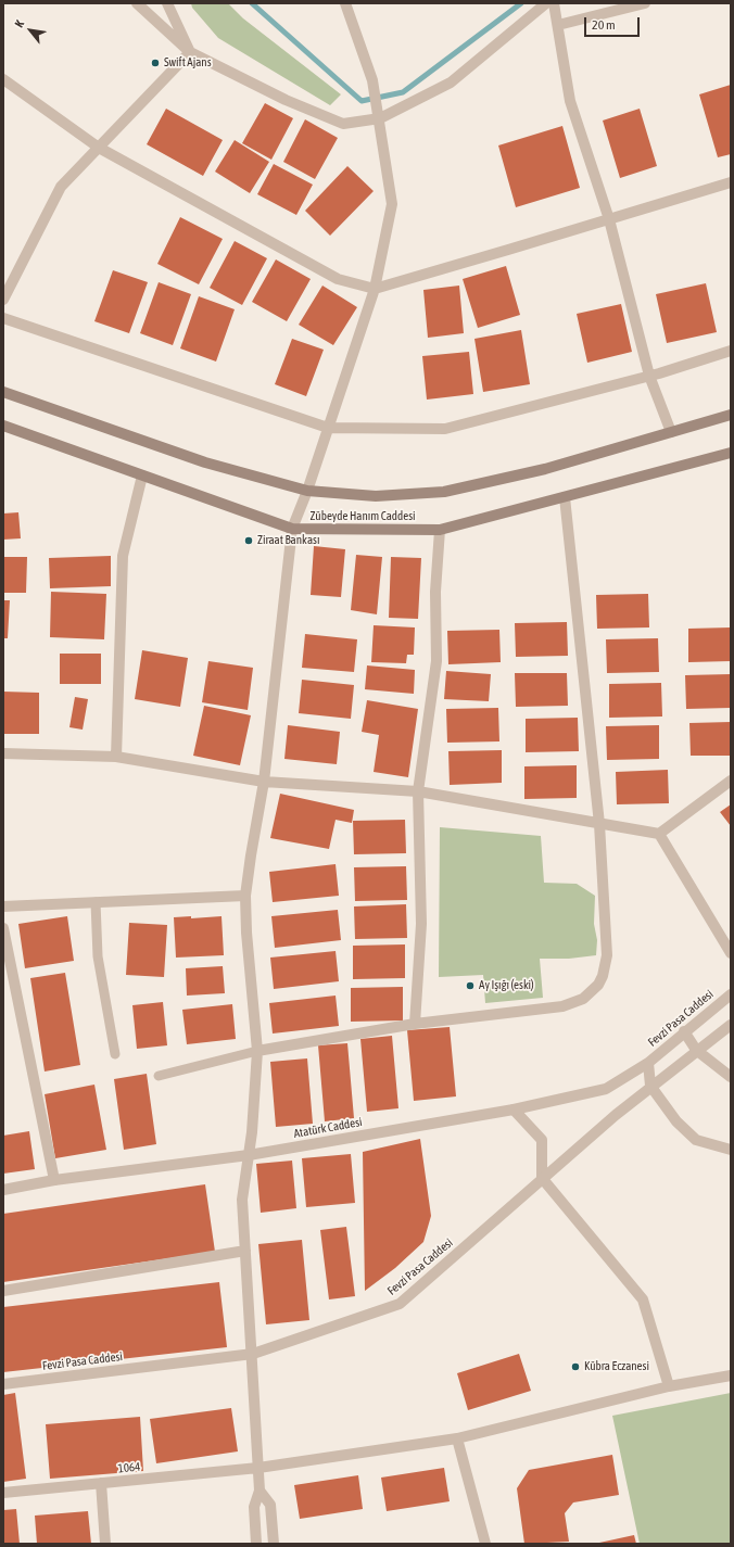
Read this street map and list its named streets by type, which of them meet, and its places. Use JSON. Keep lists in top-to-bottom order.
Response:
{
  "streets": {
    "main road": ["Zübeyde Hanım Caddesi"],
    "street": ["Fevzi Pasa Caddesi", "Atatürk Caddesi", "1064"]
  },
  "crossings": [
    ["Fevzi Pasa Caddesi", "Atatürk Caddesi"]
  ],
  "places": [
    "Swift Ajans",
    "Ziraat Bankası",
    "Ay Işığı (eski)",
    "Kübra Eczanesi"
  ],
  "scale_bar": "20 m",
  "north": "top left"
}
